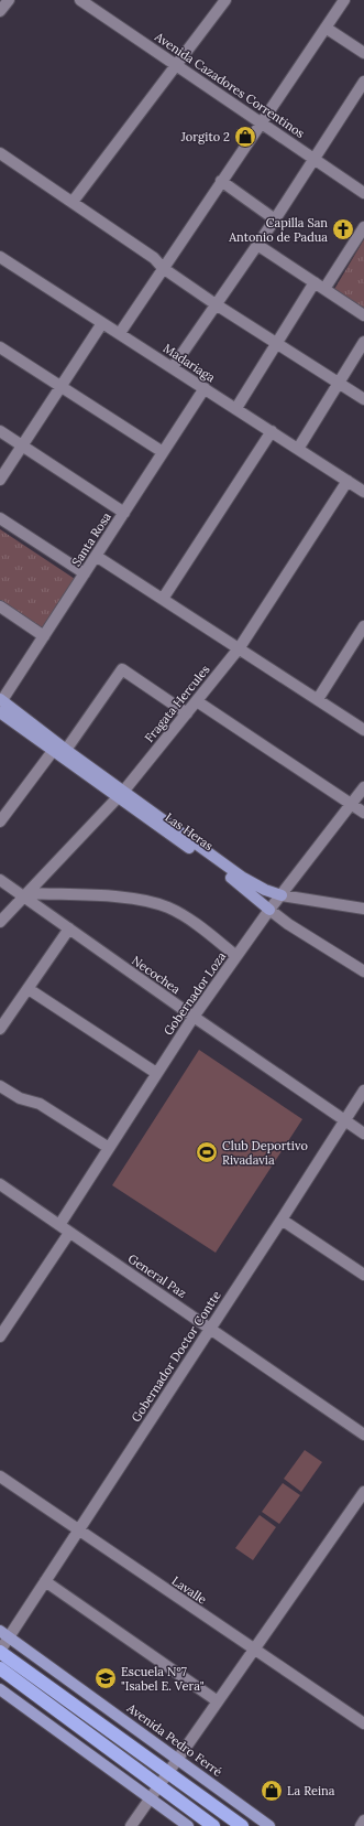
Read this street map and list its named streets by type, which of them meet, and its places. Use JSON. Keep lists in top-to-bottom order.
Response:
{
  "streets": {
    "main road": ["Las Heras", "Avenida Pedro Ferré"],
    "street": [
      "Avenida Cazadores Correntinos",
      "Madariaga",
      "Santa Rosa",
      "Fragata Hercules",
      "Necochea",
      "Gobernador Loza",
      "General Paz",
      "Gobernador Doctor Contte",
      "Lavalle"
    ]
  },
  "crossings": [
    ["Madariaga", "Santa Rosa"],
    ["Madariaga", "Fragata Hercules"],
    ["Santa Rosa", "Las Heras"],
    ["Fragata Hercules", "Las Heras"],
    ["Fragata Hercules", "Necochea"],
    ["Las Heras", "Gobernador Loza"],
    ["Necochea", "Gobernador Loza"],
    ["Necochea", "Gobernador Doctor Contte"],
    ["Gobernador Loza", "General Paz"],
    ["General Paz", "Gobernador Doctor Contte"],
    ["Gobernador Doctor Contte", "Lavalle"],
    ["Gobernador Doctor Contte", "Avenida Pedro Ferré"]
  ],
  "places": {
    "shop": ["Jorgito 2", "La Reina"],
    "church": ["Capilla San Antonio de Padua"],
    "sports": ["Club Deportivo Rivadavia"],
    "school or university": ["Escuela Nº7 \"Isabel E. Vera\""]
  }
}
